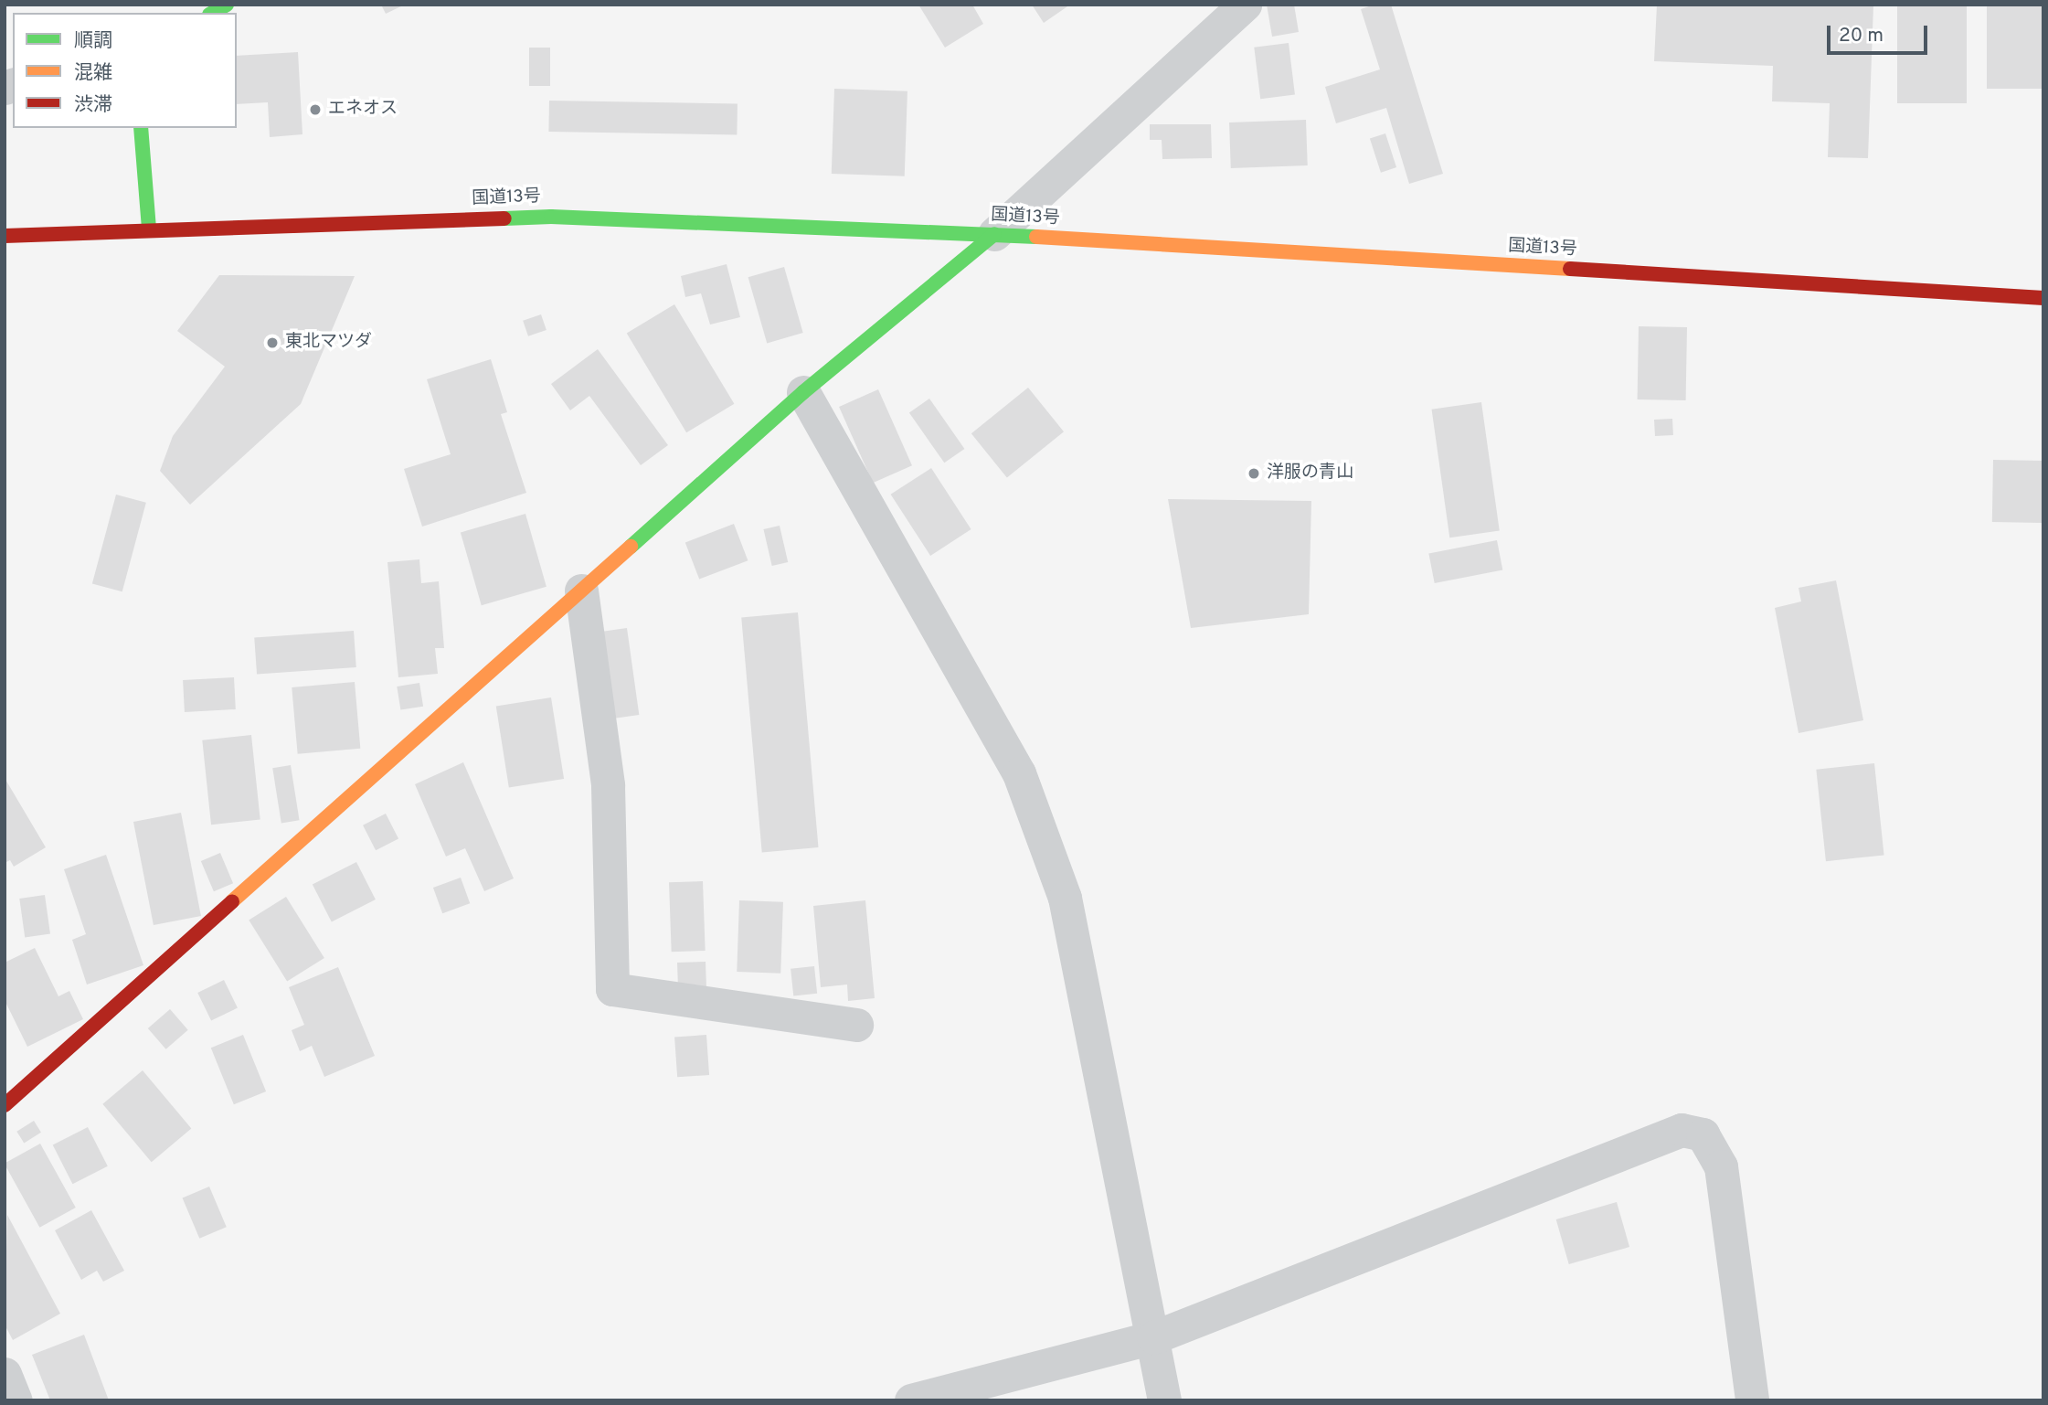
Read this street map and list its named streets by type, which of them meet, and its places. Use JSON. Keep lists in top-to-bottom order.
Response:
{
  "streets": {
    "main road": ["国道13号"]
  },
  "places": ["エネオス", "東北マツダ", "洋服の青山"],
  "legend": ["順調", "混雑", "渋滞"],
  "scale_bar": "20 m"
}
